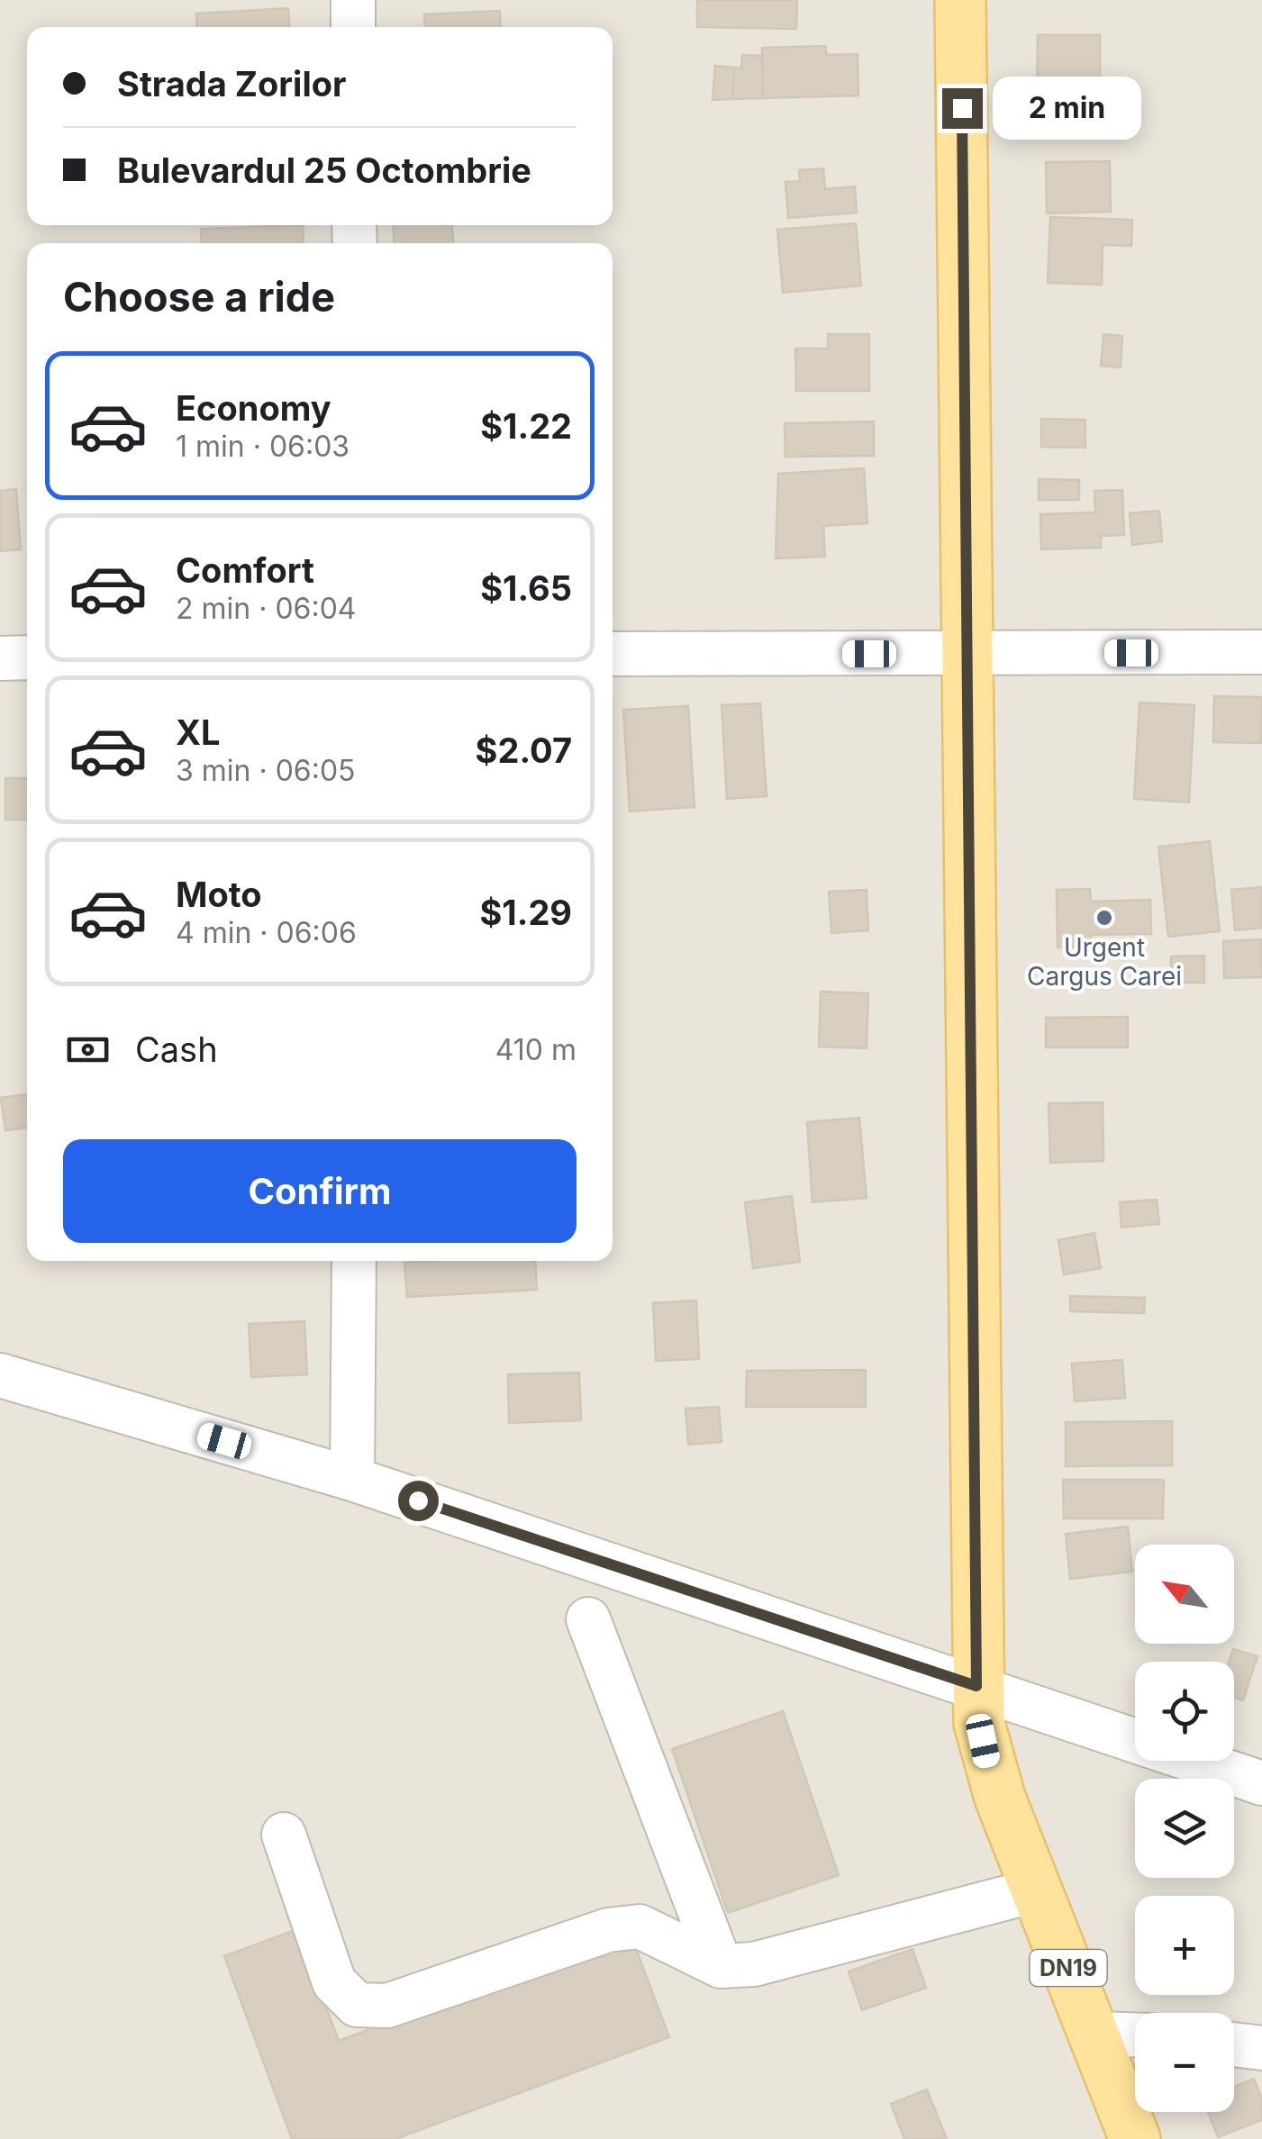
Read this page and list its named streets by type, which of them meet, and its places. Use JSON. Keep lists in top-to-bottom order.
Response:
{
  "streets": {
    "main road": ["DN19"]
  },
  "places": ["Urgent Cargus Carei"],
  "north": "top left",
  "page": {
    "banner": ["Strada Zorilor", "Bulevardul 25 Octombrie"],
    "bubble": "2 min",
    "heading": "Choose a ride",
    "list": [
      {
        "name": "Economy",
        "note": "1 min · 06:03",
        "value": "$1.22"
      },
      {
        "name": "Comfort",
        "note": "2 min · 06:04",
        "value": "$1.65"
      },
      {
        "name": "XL",
        "note": "3 min · 06:05",
        "value": "$2.07"
      },
      {
        "name": "Moto",
        "note": "4 min · 06:06",
        "value": "$1.29"
      }
    ],
    "pay": ["Cash", "410 m"],
    "buttons": "Confirm",
    "map_buttons": ["+", "−"]
  }
}
